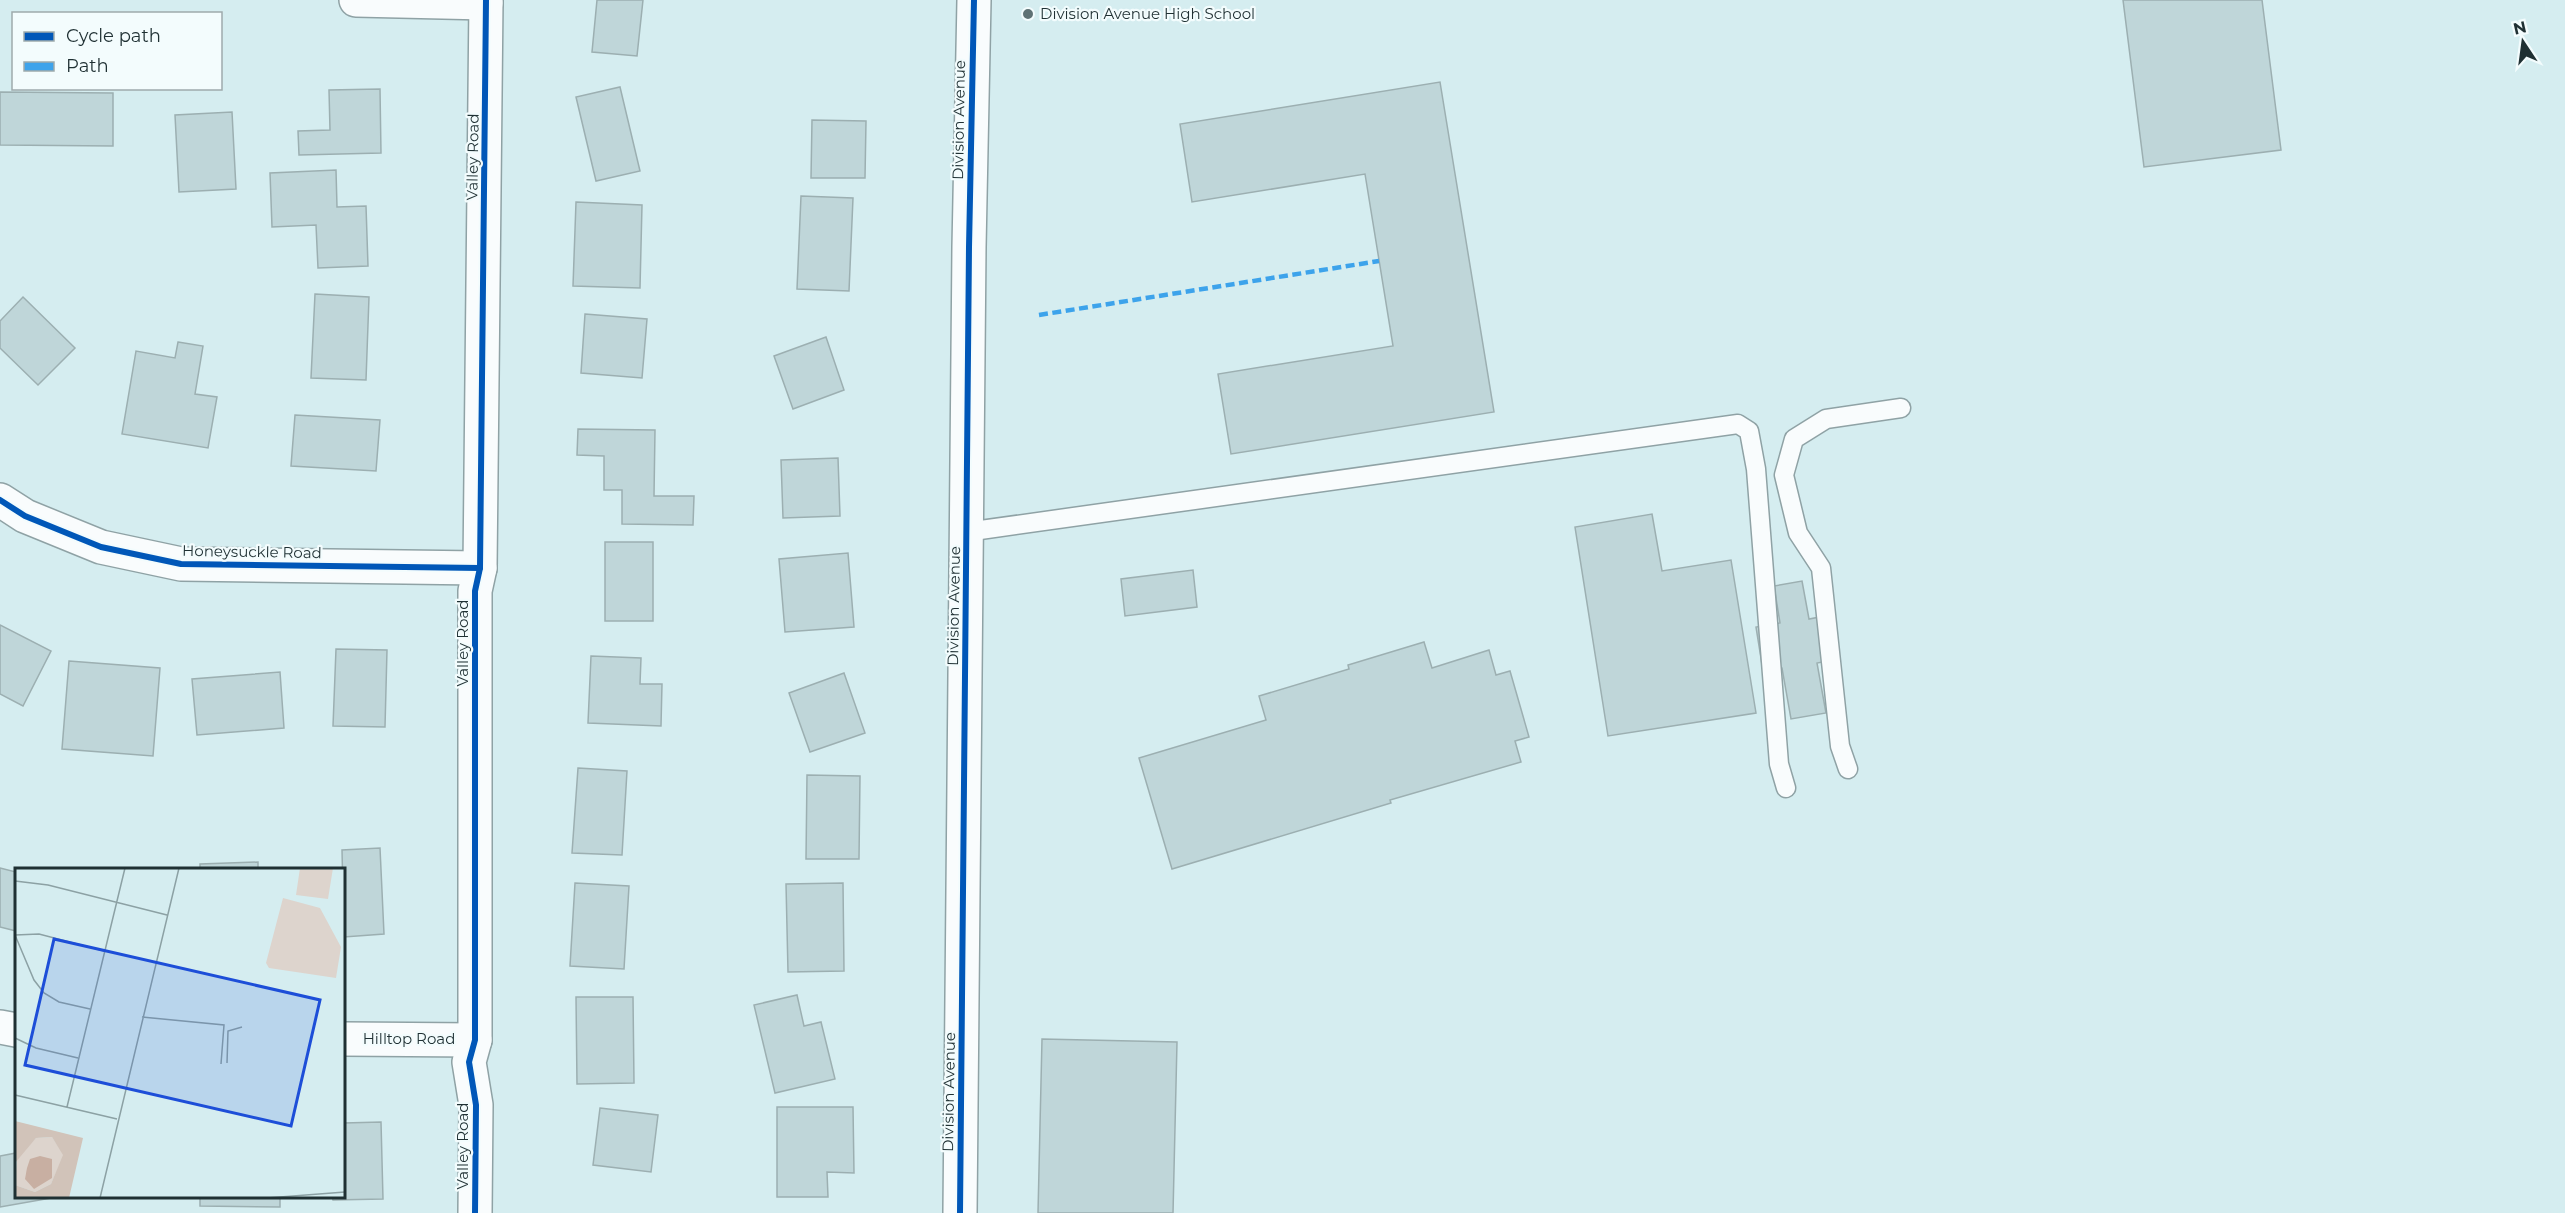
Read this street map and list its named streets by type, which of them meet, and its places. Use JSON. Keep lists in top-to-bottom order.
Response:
{
  "streets": {
    "street": [
      "Division Avenue",
      "Valley Road",
      "Honeysuckle Road",
      "Hilltop Road"
    ]
  },
  "crossings": [
    ["Valley Road", "Honeysuckle Road"],
    ["Valley Road", "Hilltop Road"]
  ],
  "places": ["Division Avenue High School"],
  "legend": ["Cycle path", "Path"],
  "north": "top"
}
